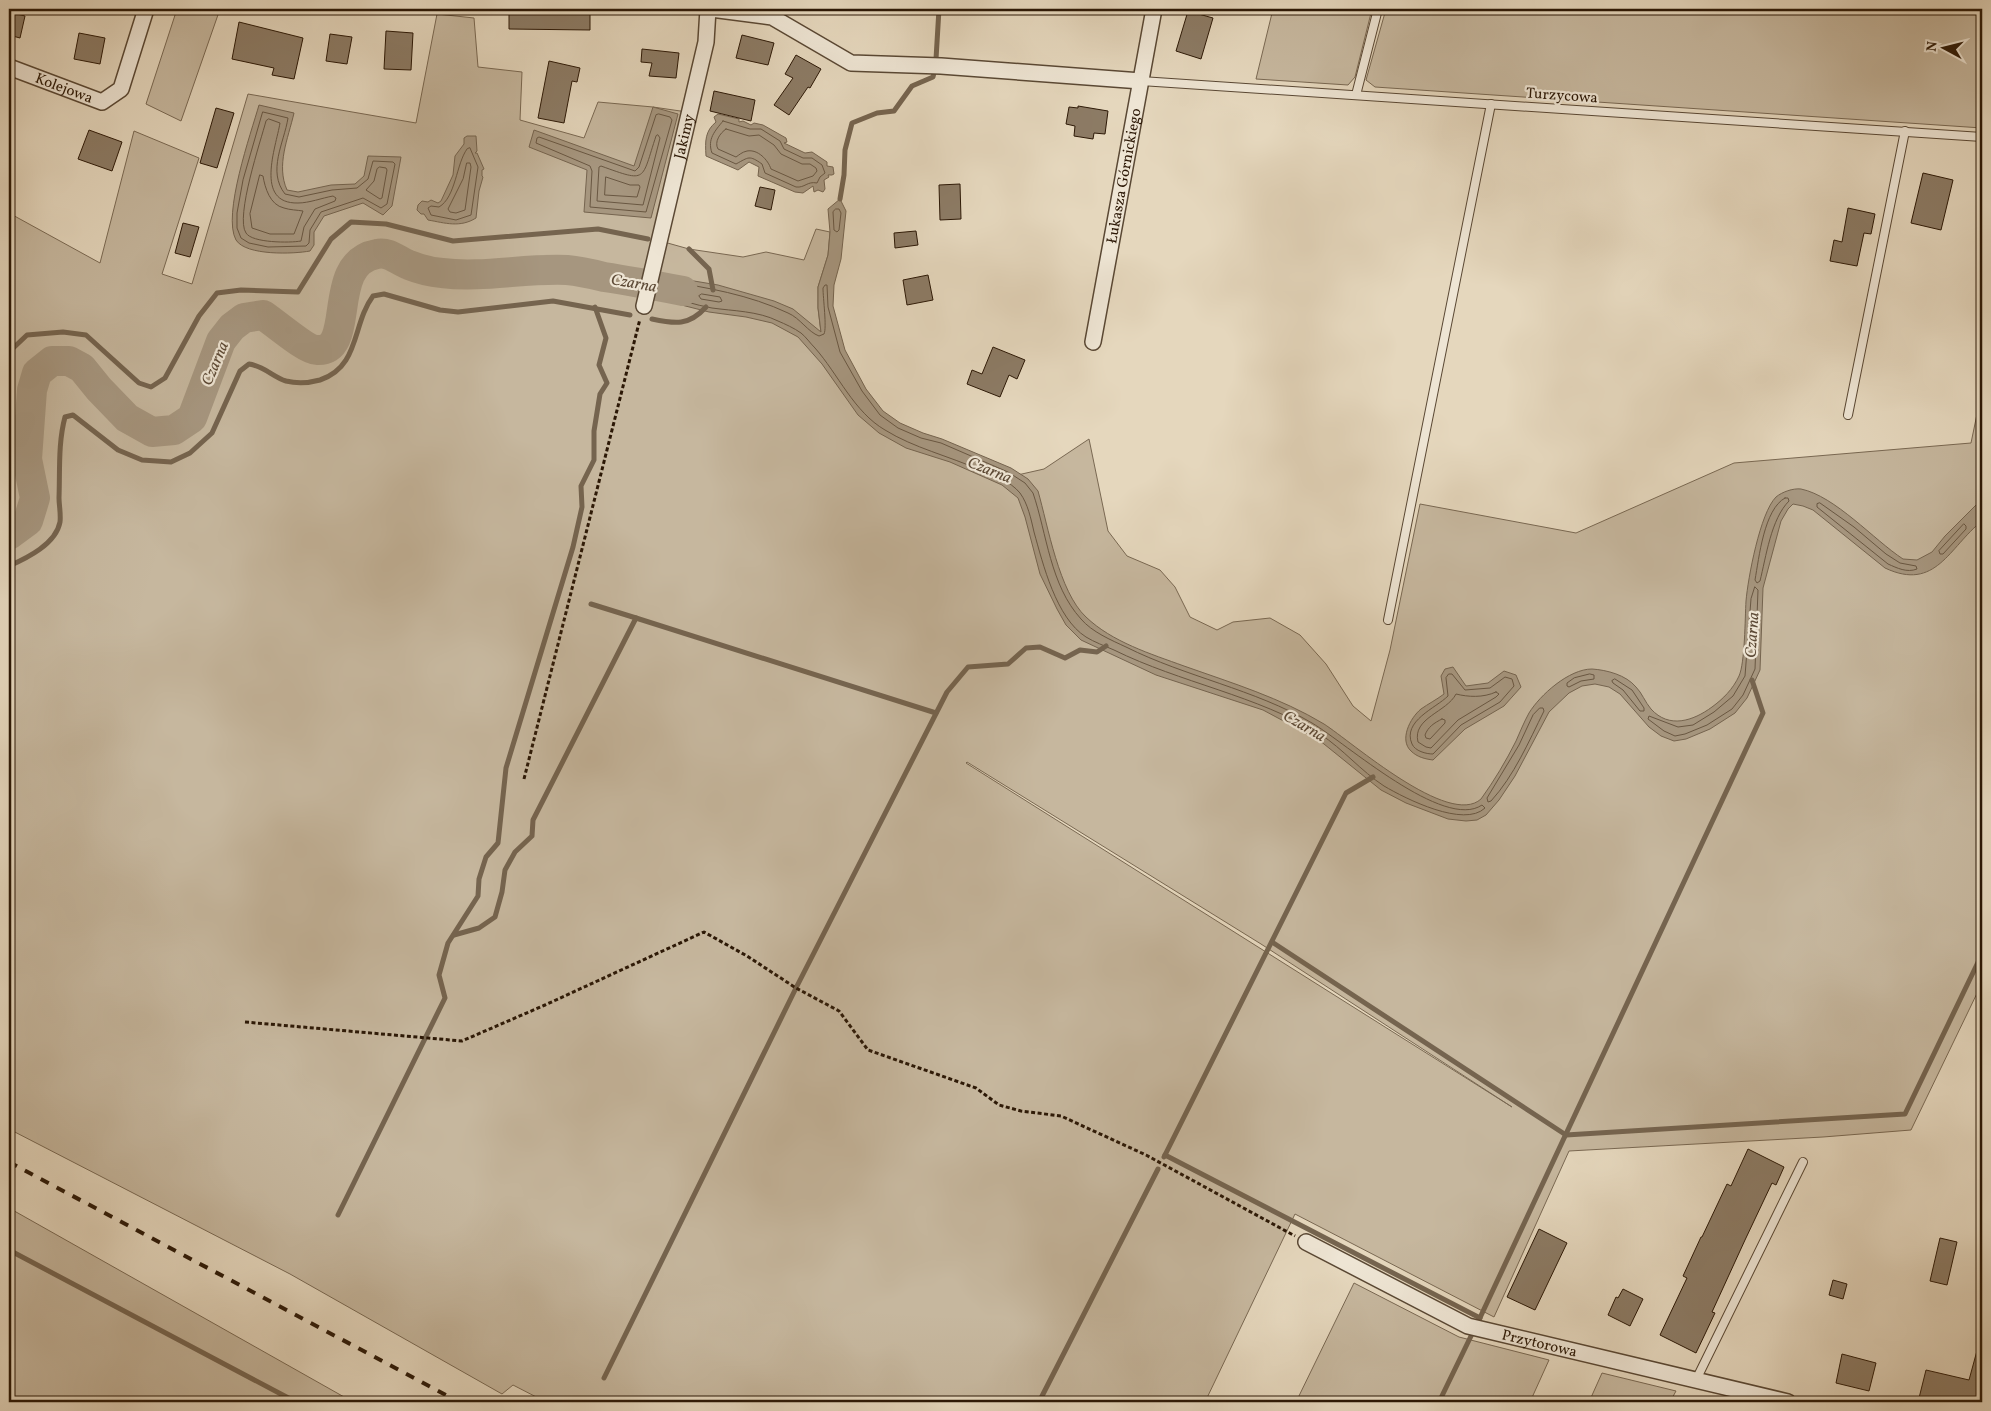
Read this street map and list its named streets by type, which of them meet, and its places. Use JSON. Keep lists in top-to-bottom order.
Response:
{
  "streets": {
    "street": [
      "Kolejowa",
      "Jakimy",
      "Łukasza Górnickiego",
      "Przytorowa"
    ],
    "lane": ["Turzycowa"]
  },
  "crossings": [
    ["Turzycowa", "Łukasza Górnickiego"]
  ],
  "water": ["Czarna"],
  "north": "left"
}
